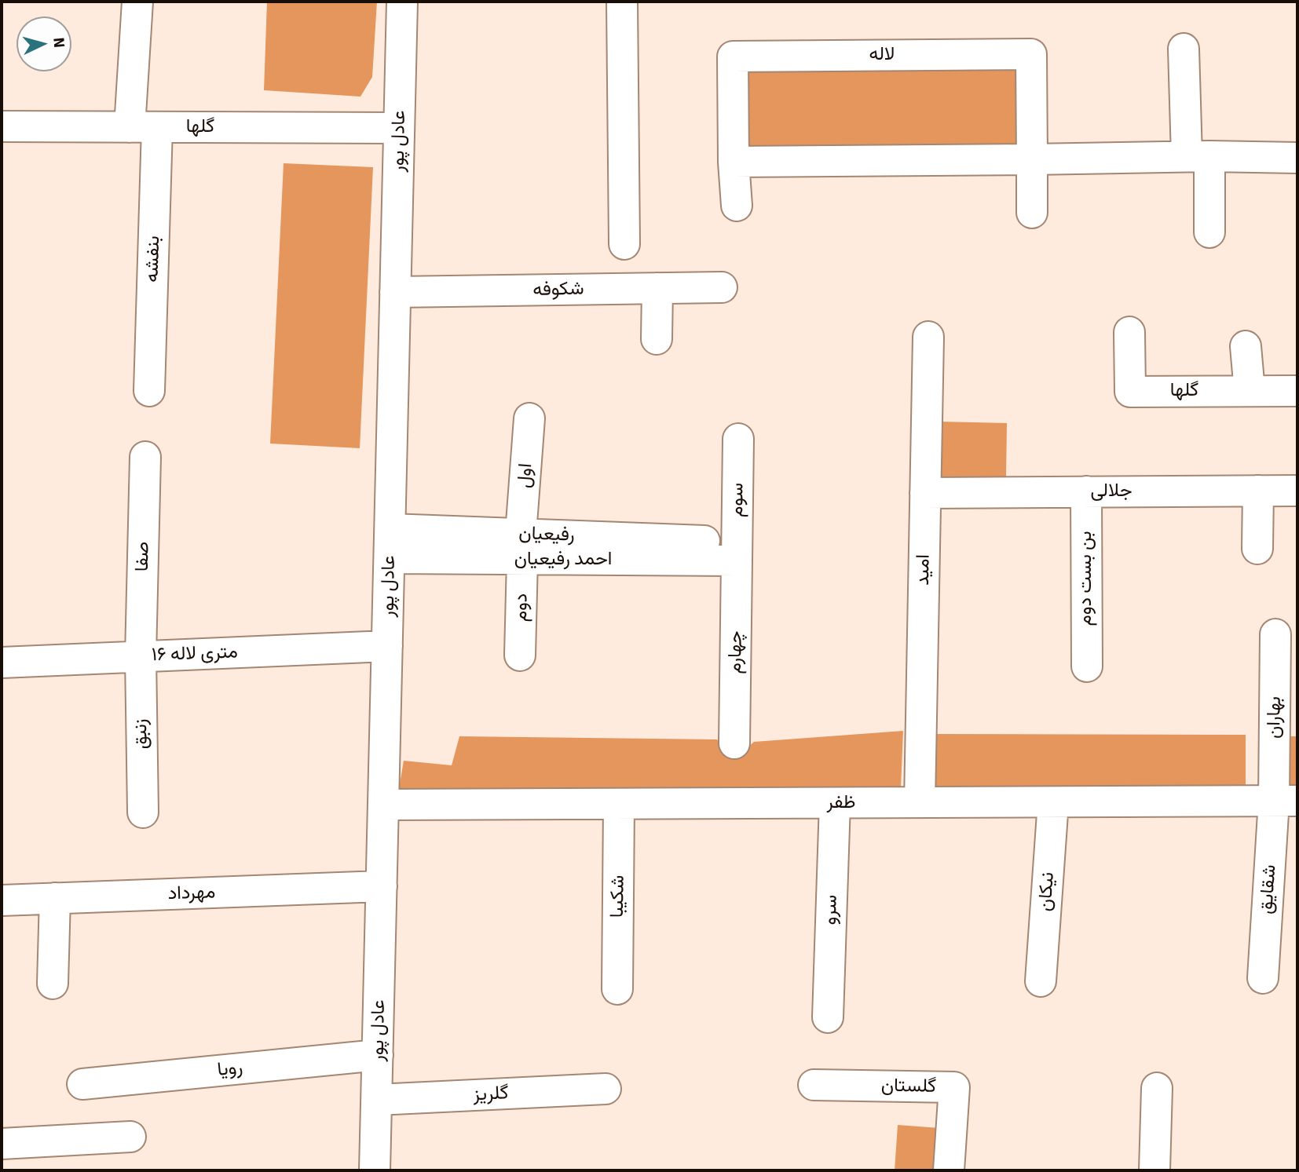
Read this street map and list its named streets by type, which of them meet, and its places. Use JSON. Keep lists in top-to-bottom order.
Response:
{
  "streets": {
    "street": [
      "لاله",
      "گلها",
      "عادل پور",
      "بنفشه",
      "شکوفه",
      "اول",
      "جلالی",
      "سوم",
      "صفا",
      "احمد رفیعیان",
      "امید",
      "بن بست دوم",
      "دوم",
      "چهارم",
      "۱۶ متری لاله",
      "بهاران",
      "زنبق",
      "ظفر",
      "شقایق",
      "نیکان",
      "مهرداد",
      "شکیبا",
      "سرو",
      "رویا",
      "گلستان",
      "گلریز"
    ]
  },
  "crossings": [
    ["گلها", "عادل پور"],
    ["گلها", "بنفشه"],
    ["عادل پور", "شکوفه"],
    ["عادل پور", "احمد رفیعیان"],
    ["عادل پور", "۱۶ متری لاله"],
    ["عادل پور", "ظفر"],
    ["عادل پور", "مهرداد"],
    ["عادل پور", "رویا"],
    ["عادل پور", "گلریز"],
    ["اول", "احمد رفیعیان"],
    ["اول", "دوم"],
    ["جلالی", "امید"],
    ["جلالی", "بن بست دوم"],
    ["سوم", "احمد رفیعیان"],
    ["سوم", "چهارم"],
    ["صفا", "۱۶ متری لاله"],
    ["صفا", "زنبق"],
    ["احمد رفیعیان", "دوم"],
    ["احمد رفیعیان", "چهارم"],
    ["امید", "ظفر"],
    ["۱۶ متری لاله", "زنبق"],
    ["بهاران", "ظفر"],
    ["بهاران", "شقایق"],
    ["ظفر", "شقایق"],
    ["ظفر", "نیکان"],
    ["ظفر", "شکیبا"],
    ["ظفر", "سرو"]
  ],
  "north": "right"
}
